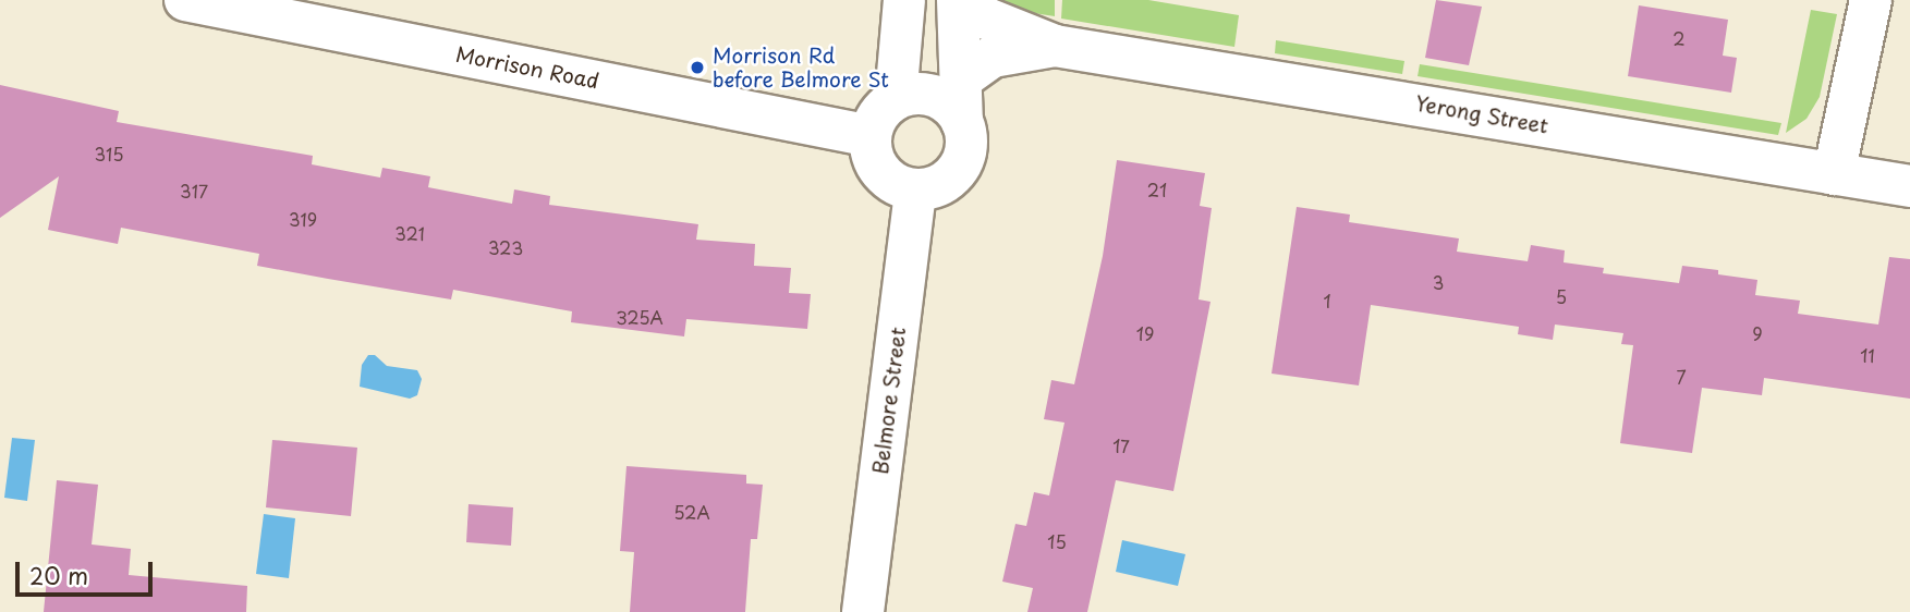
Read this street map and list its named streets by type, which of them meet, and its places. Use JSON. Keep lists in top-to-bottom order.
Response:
{
  "streets": {
    "street": ["Morrison Road", "Yerong Street", "Belmore Street"]
  },
  "crossings": [
    ["Morrison Road", "Belmore Street"]
  ],
  "places": ["Morrison Rd before Belmore St"],
  "house_numbers": [
    "2",
    "315",
    "21",
    "317",
    "319",
    "321",
    "323",
    "3",
    "5",
    "1",
    "325A",
    "19",
    "9",
    "11",
    "7",
    "17",
    "52A",
    "15"
  ],
  "scale_bar": "20 m"
}
